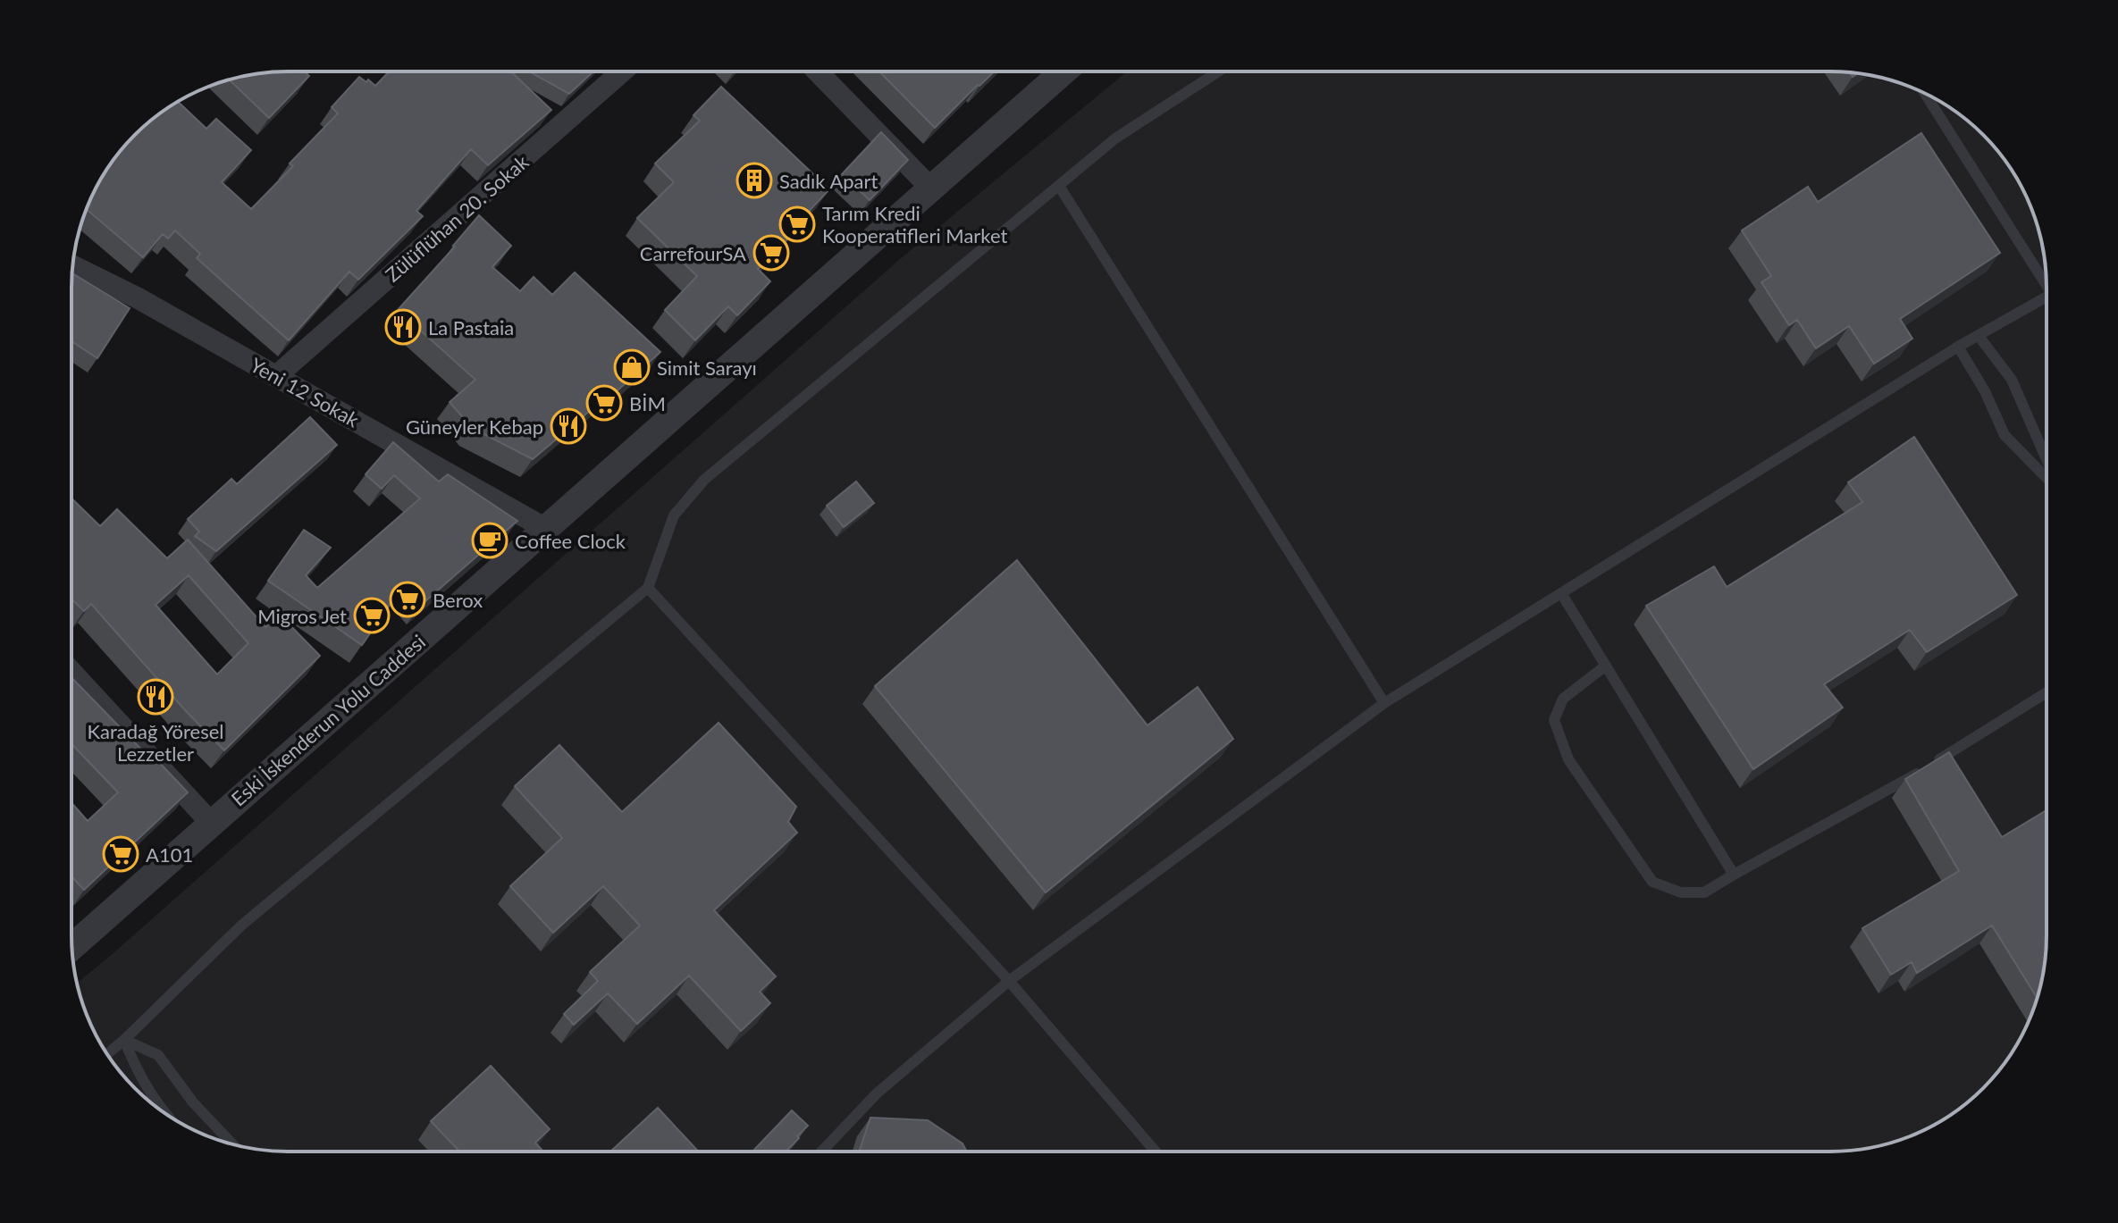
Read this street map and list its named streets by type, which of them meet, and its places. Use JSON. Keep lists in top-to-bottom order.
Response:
{
  "streets": {
    "street": ["Zülüflühan 20. Sokak", "Yeni 12 Sokak", "Eski İskenderun Yolu Caddesi"]
  },
  "crossings": [
    ["Zülüflühan 20. Sokak", "Yeni 12 Sokak"],
    ["Yeni 12 Sokak", "Eski İskenderun Yolu Caddesi"]
  ],
  "places": {
    "building": ["Sadık Apart"],
    "supermarket": [
      "Tarım Kredi Kooperatifleri Market",
      "CarrefourSA",
      "BİM",
      "Berox",
      "Migros Jet",
      "A101"
    ],
    "restaurant": ["La Pastaia", "Güneyler Kebap", "Karadağ Yöresel Lezzetler"],
    "shop": ["Simit Sarayı"],
    "cafe": ["Coffee Clock"]
  }
}
